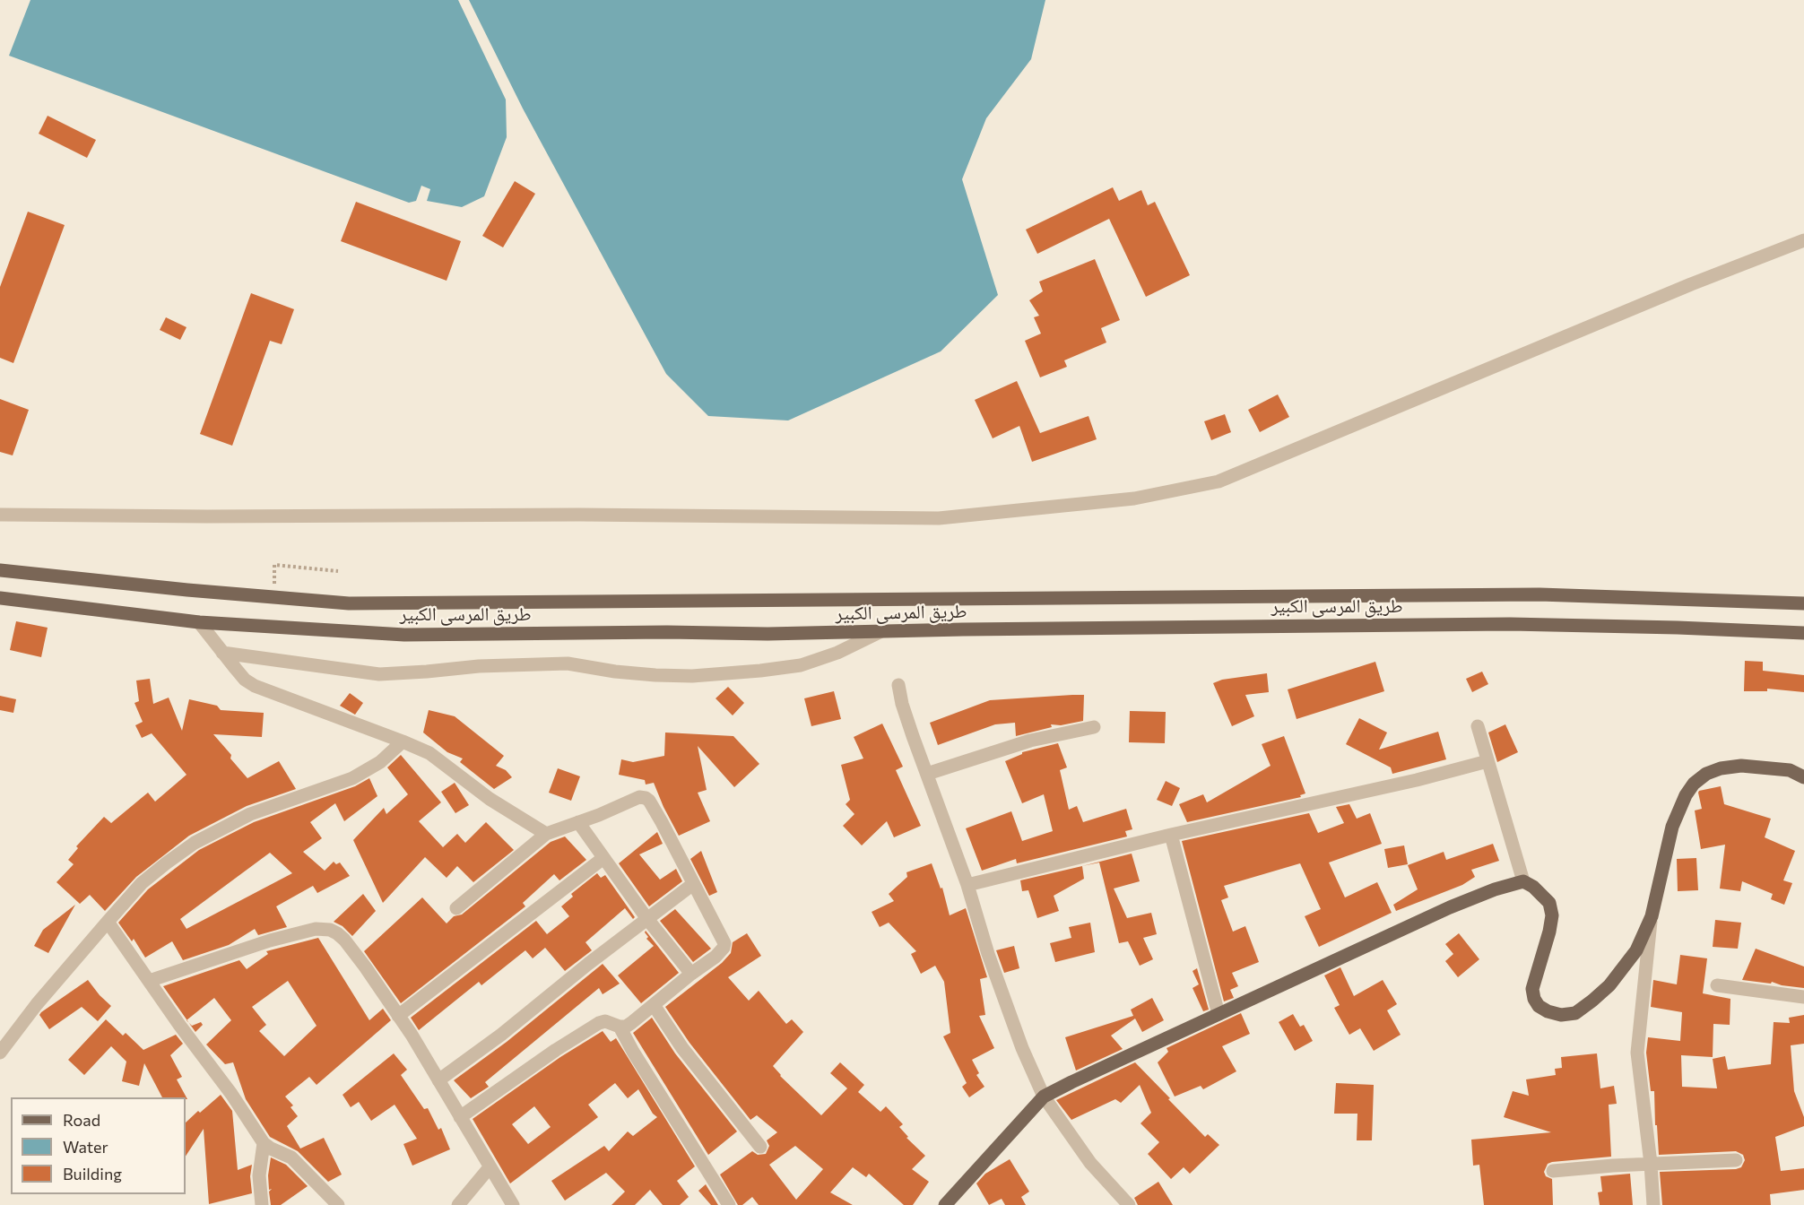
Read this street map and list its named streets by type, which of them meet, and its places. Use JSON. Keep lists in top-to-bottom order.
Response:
{
  "streets": {
    "main road": ["طريق المرسى الكبير"]
  },
  "legend": ["Road", "Water", "Building"]
}
